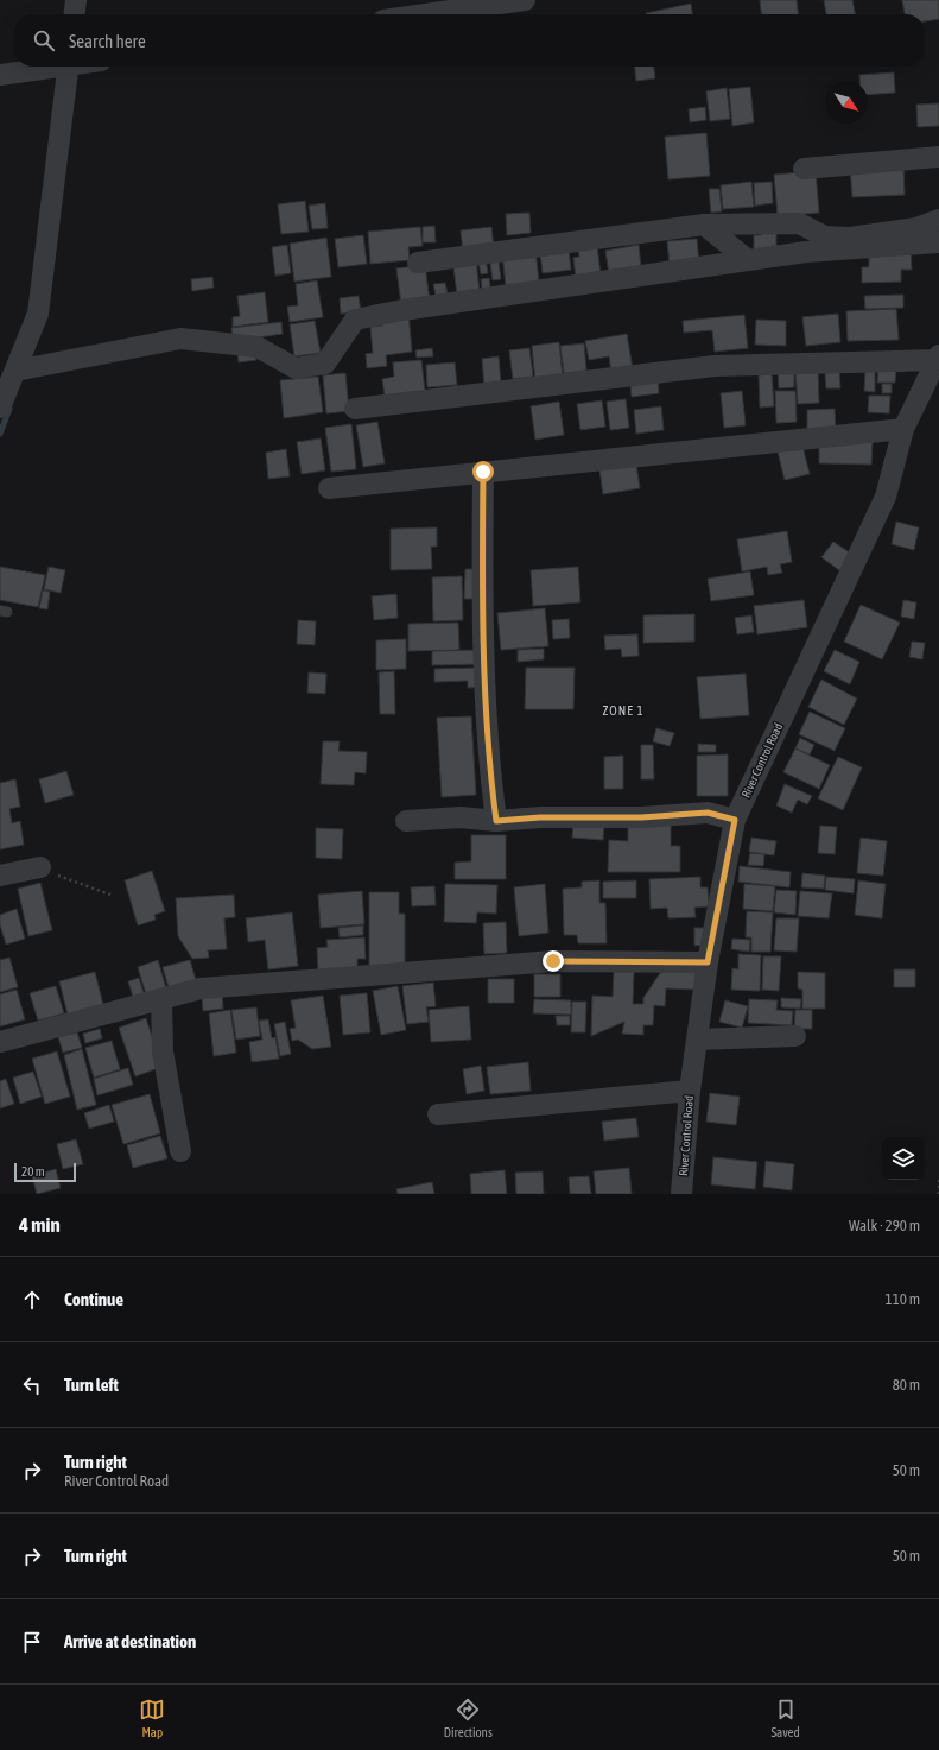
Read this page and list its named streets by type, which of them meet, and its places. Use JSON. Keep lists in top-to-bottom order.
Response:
{
  "streets": {
    "street": ["River Control Road"]
  },
  "districts": ["ZONE 1"],
  "scale_bar": "20 m",
  "north": "bottom right",
  "page": {
    "search": "Search here",
    "scale": "20 m",
    "heading": ["4 min", "Walk · 290 m"],
    "list": [
      ["Continue", "110 m"],
      ["Turn left", "80 m"],
      ["Turn right", "River Control Road", "50 m"],
      ["Turn right", "50 m"],
      "Arrive at destination"
    ],
    "nav": ["Map", "Directions", "Saved"]
  }
}
